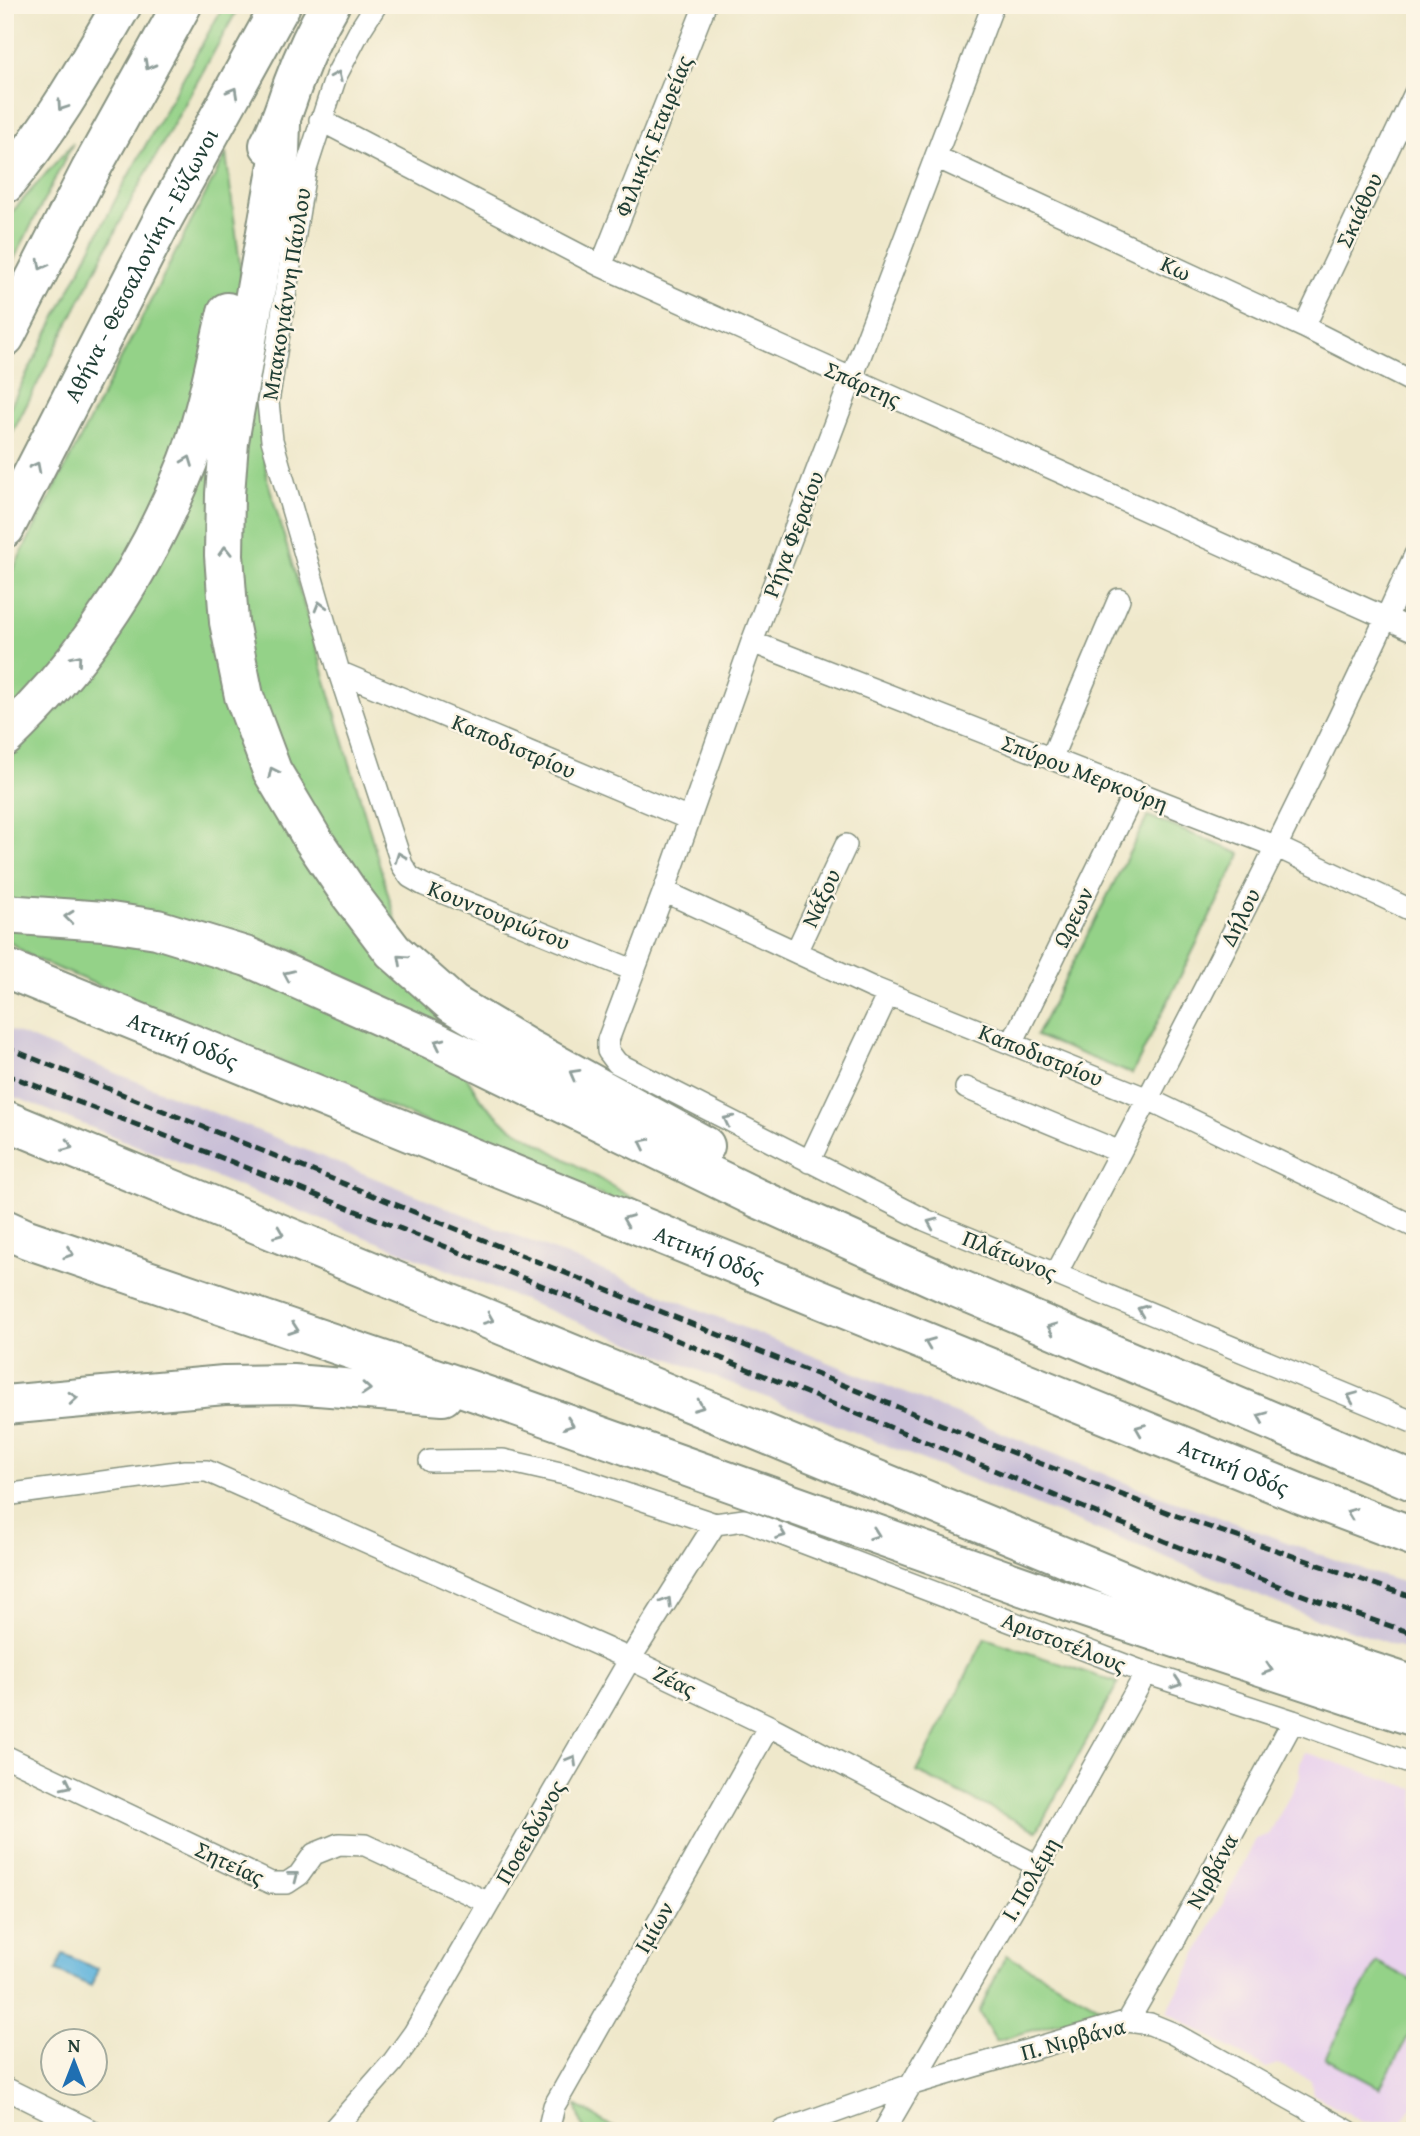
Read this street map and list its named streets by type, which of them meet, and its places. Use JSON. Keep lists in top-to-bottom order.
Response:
{
  "streets": {
    "highway": ["Αθήνα - Θεσσαλονίκη - Εύζωνοι", "Αττική Οδός"],
    "street": [
      "Φιλικής Εταιρείας",
      "Σκιάθου",
      "Κω",
      "Μπακογιάννη Πάυλου",
      "Σπάρτης",
      "Ρήγα Φεραίου",
      "Καποδιστρίου",
      "Σπύρου Μερκούρη",
      "Νάξου",
      "Κουντουριώτου",
      "Ωρεων",
      "Δήλου",
      "Πλάτωνος",
      "Αριστοτέλους",
      "Ζέας",
      "Ποσειδώνος",
      "Σητείας",
      "Νιρβάνα",
      "Ι. Πολέμη",
      "Ιμίων",
      "Π. Νιρβάνα"
    ]
  },
  "crossings": [
    ["Φιλικής Εταιρείας", "Σπάρτης"],
    ["Σκιάθου", "Κω"],
    ["Κω", "Ρήγα Φεραίου"],
    ["Μπακογιάννη Πάυλου", "Σπάρτης"],
    ["Μπακογιάννη Πάυλου", "Καποδιστρίου"],
    ["Μπακογιάννη Πάυλου", "Κουντουριώτου"],
    ["Σπάρτης", "Ρήγα Φεραίου"],
    ["Σπάρτης", "Δήλου"],
    ["Ρήγα Φεραίου", "Καποδιστρίου"],
    ["Ρήγα Φεραίου", "Σπύρου Μερκούρη"],
    ["Ρήγα Φεραίου", "Κουντουριώτου"],
    ["Ρήγα Φεραίου", "Πλάτωνος"],
    ["Καποδιστρίου", "Νάξου"],
    ["Καποδιστρίου", "Κουντουριώτου"],
    ["Καποδιστρίου", "Ωρεων"],
    ["Καποδιστρίου", "Δήλου"],
    ["Σπύρου Μερκούρη", "Ωρεων"],
    ["Σπύρου Μερκούρη", "Δήλου"],
    ["Δήλου", "Πλάτωνος"],
    ["Αριστοτέλους", "Ποσειδώνος"],
    ["Αριστοτέλους", "Νιρβάνα"],
    ["Αριστοτέλους", "Ι. Πολέμη"],
    ["Ζέας", "Ποσειδώνος"],
    ["Ζέας", "Ι. Πολέμη"],
    ["Ζέας", "Ιμίων"],
    ["Ποσειδώνος", "Σητείας"],
    ["Νιρβάνα", "Π. Νιρβάνα"],
    ["Ι. Πολέμη", "Π. Νιρβάνα"]
  ],
  "one_way": [
    "Μπακογιάννη Πάυλου",
    "Κουντουριώτου",
    "Πλάτωνος",
    "Αριστοτέλους",
    "Ποσειδώνος",
    "Σητείας"
  ],
  "north": "top"
}
